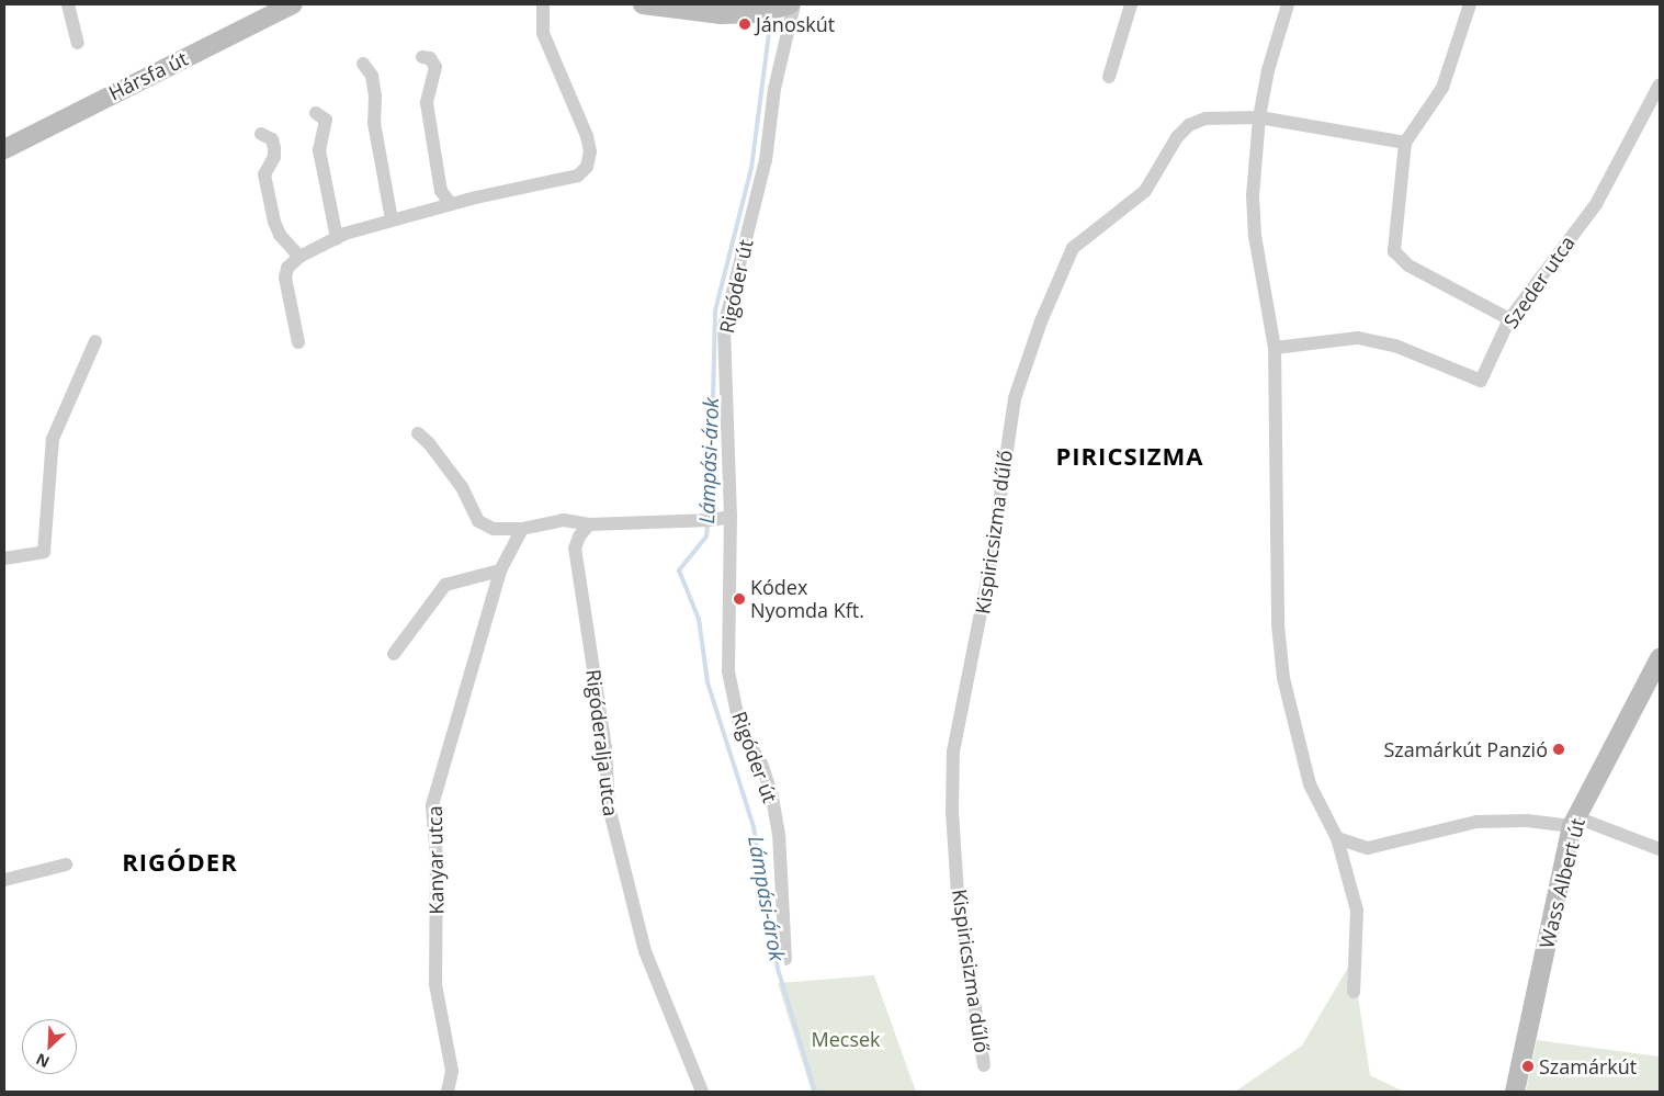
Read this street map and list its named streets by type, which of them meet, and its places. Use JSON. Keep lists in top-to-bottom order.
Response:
{
  "streets": {
    "street": [
      "Hársfa út",
      "Szeder utca",
      "Rigóder út",
      "Kispiricsizma dűlő",
      "Rigóderalja utca",
      "Kanyar utca",
      "Wass Albert út"
    ]
  },
  "districts": ["PIRICSIZMA", "RIGÓDER"],
  "water": ["Lámpási-árok"],
  "parks": ["Mecsek"],
  "places": [
    "Jánoskút",
    "Kódex Nyomda Kft.",
    "Szamárkút Panzió",
    "Szamárkút"
  ],
  "north": "bottom left"
}
